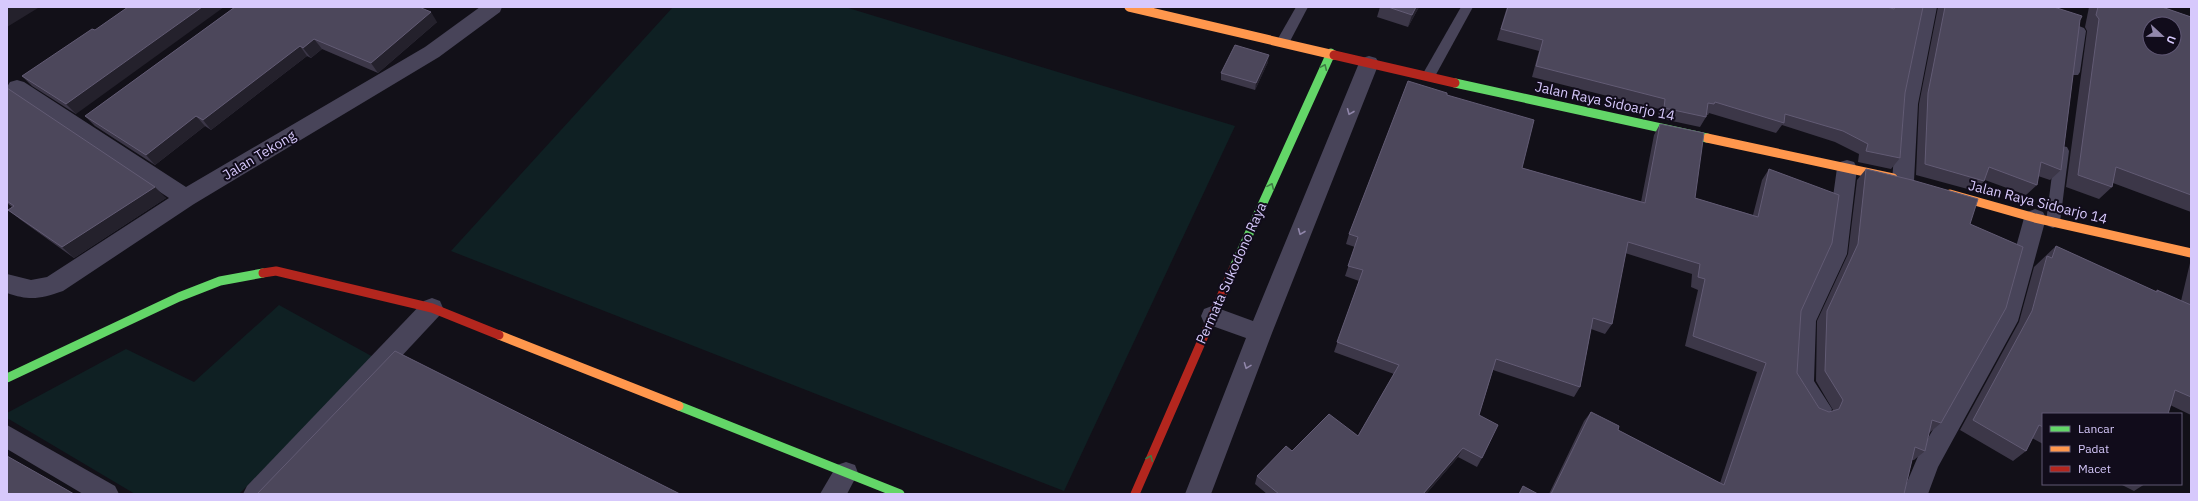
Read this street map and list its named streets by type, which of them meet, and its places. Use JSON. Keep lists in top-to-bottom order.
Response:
{
  "streets": {
    "street": ["Jalan Raya Sidoarjo 14", "Jalan Tekong", "Permata Sukodono Raya"]
  },
  "crossings": [
    ["Jalan Raya Sidoarjo 14", "Permata Sukodono Raya"]
  ],
  "legend": ["Lancar", "Padat", "Macet"],
  "north": "right"
}
